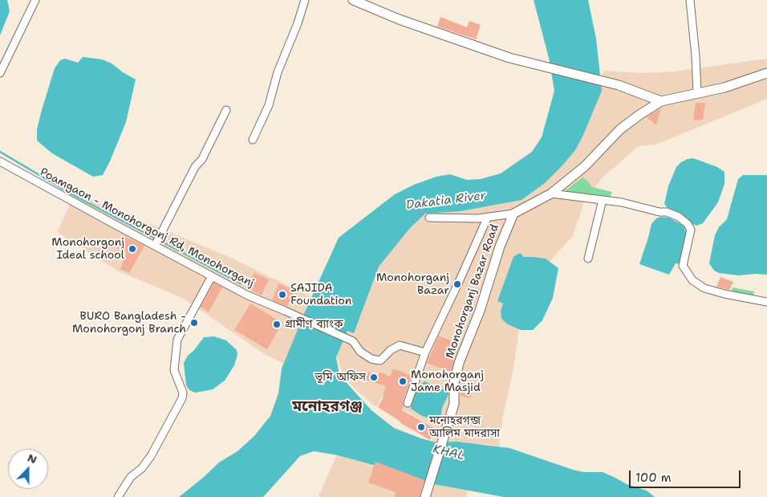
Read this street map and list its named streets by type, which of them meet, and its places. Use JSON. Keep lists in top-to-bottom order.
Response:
{
  "streets": {
    "street": ["Poamgaon - Monohorgonj Rd, Monohorganj", "Monohorganj Bazar Road"]
  },
  "districts": ["মনোহরগঞ্জ"],
  "water": ["Dakatia River", "KHAL"],
  "places": [
    "Monohorgonj Ideal school",
    "Monohorganj Bazar",
    "SAJIDA Foundation",
    "BURO Bangladesh - Monohorgonj Branch",
    "গ্রামীণ ব্যাংক",
    "ভূমি অফিস",
    "Monohorganj Jame Masjid",
    "মনোহরগন্জ আলিম মাদরাসা"
  ],
  "scale_bar": "100 m",
  "north": "top"
}
